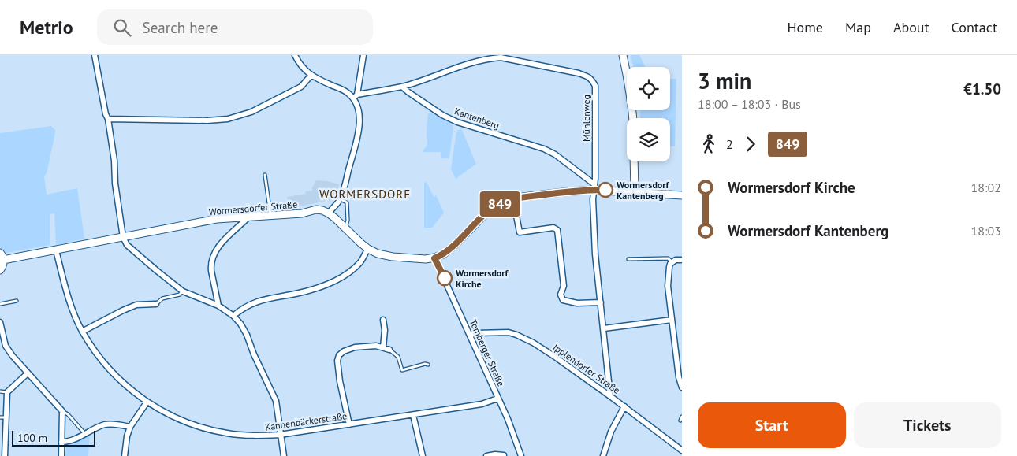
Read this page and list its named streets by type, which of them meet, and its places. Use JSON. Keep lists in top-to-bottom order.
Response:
{
  "streets": {
    "main road": ["Wormersdorfer Straße"],
    "street": [
      "Kantenberg",
      "Mühlenweg",
      "Tomberger Straße",
      "Ipplendorfer Straße",
      "Kannenbäckerstraße"
    ]
  },
  "crossings": [
    ["Kantenberg", "Mühlenweg"],
    ["Mühlenweg", "Ipplendorfer Straße"],
    ["Wormersdorfer Straße", "Kannenbäckerstraße"],
    ["Tomberger Straße", "Ipplendorfer Straße"],
    ["Tomberger Straße", "Kannenbäckerstraße"]
  ],
  "districts": ["WORMERSDORF"],
  "places": ["Wormersdorf Kantenberg", "Wormersdorf Kirche"],
  "lines": ["bus line 849"],
  "scale_bar": "100 m",
  "page": {
    "header": "Metrio",
    "search": "Search here",
    "nav": [
      "Home",
      "Map",
      "About",
      "Contact"
    ],
    "on_map": "849",
    "heading": ["3 min", "18:00 – 18:03 · Bus", "€1.50"],
    "legs": ["2", "849"],
    "list": [
      {
        "name": "Wormersdorf Kirche",
        "value": "18:02"
      },
      {
        "name": "Wormersdorf Kantenberg",
        "value": "18:03"
      }
    ],
    "buttons": ["Start", "Tickets"],
    "scale": "100 m"
  }
}
